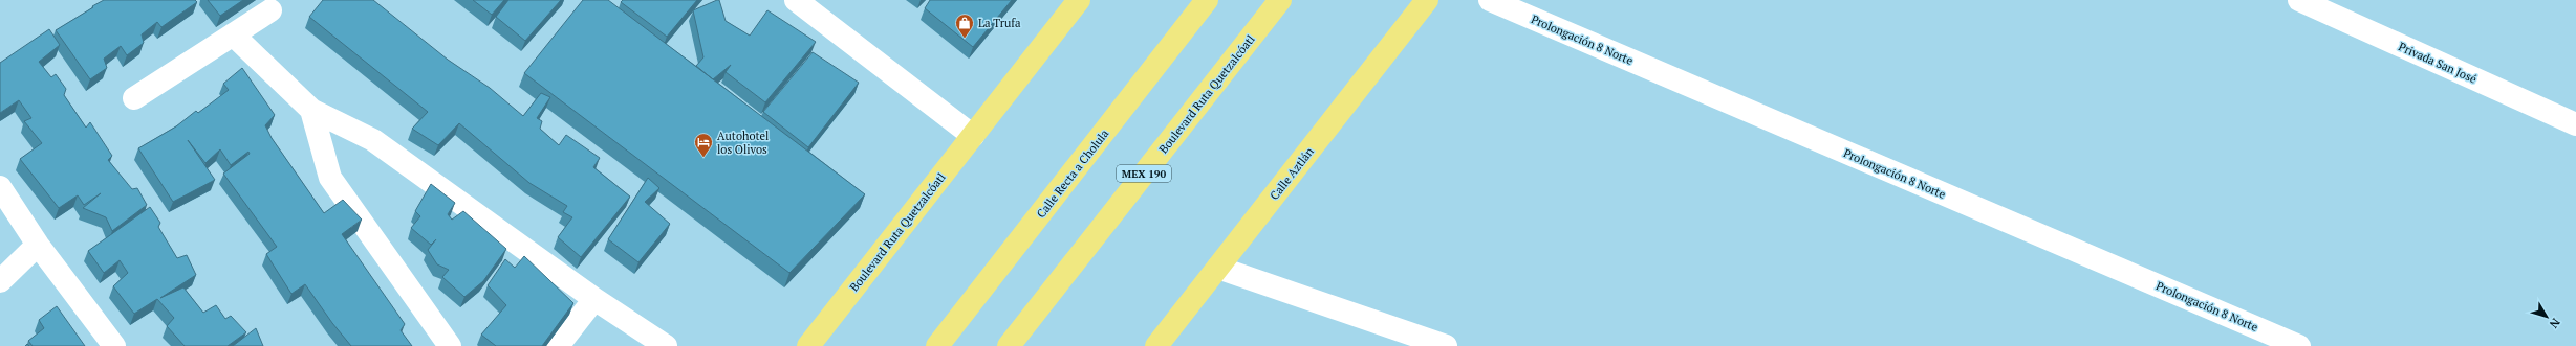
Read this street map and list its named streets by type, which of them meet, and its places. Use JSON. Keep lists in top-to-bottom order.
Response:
{
  "streets": {
    "main road": [
      "Boulevard Ruta Quetzalcóatl",
      "Calle Recta a Cholula",
      "MEX 190",
      "Calle Aztlán"
    ],
    "street": ["Prolongación 8 Norte", "Privada San José"]
  },
  "places": {
    "shop": ["La Trufa"],
    "hotel": ["Autohotel los Olivos"]
  },
  "north": "bottom right"
}
